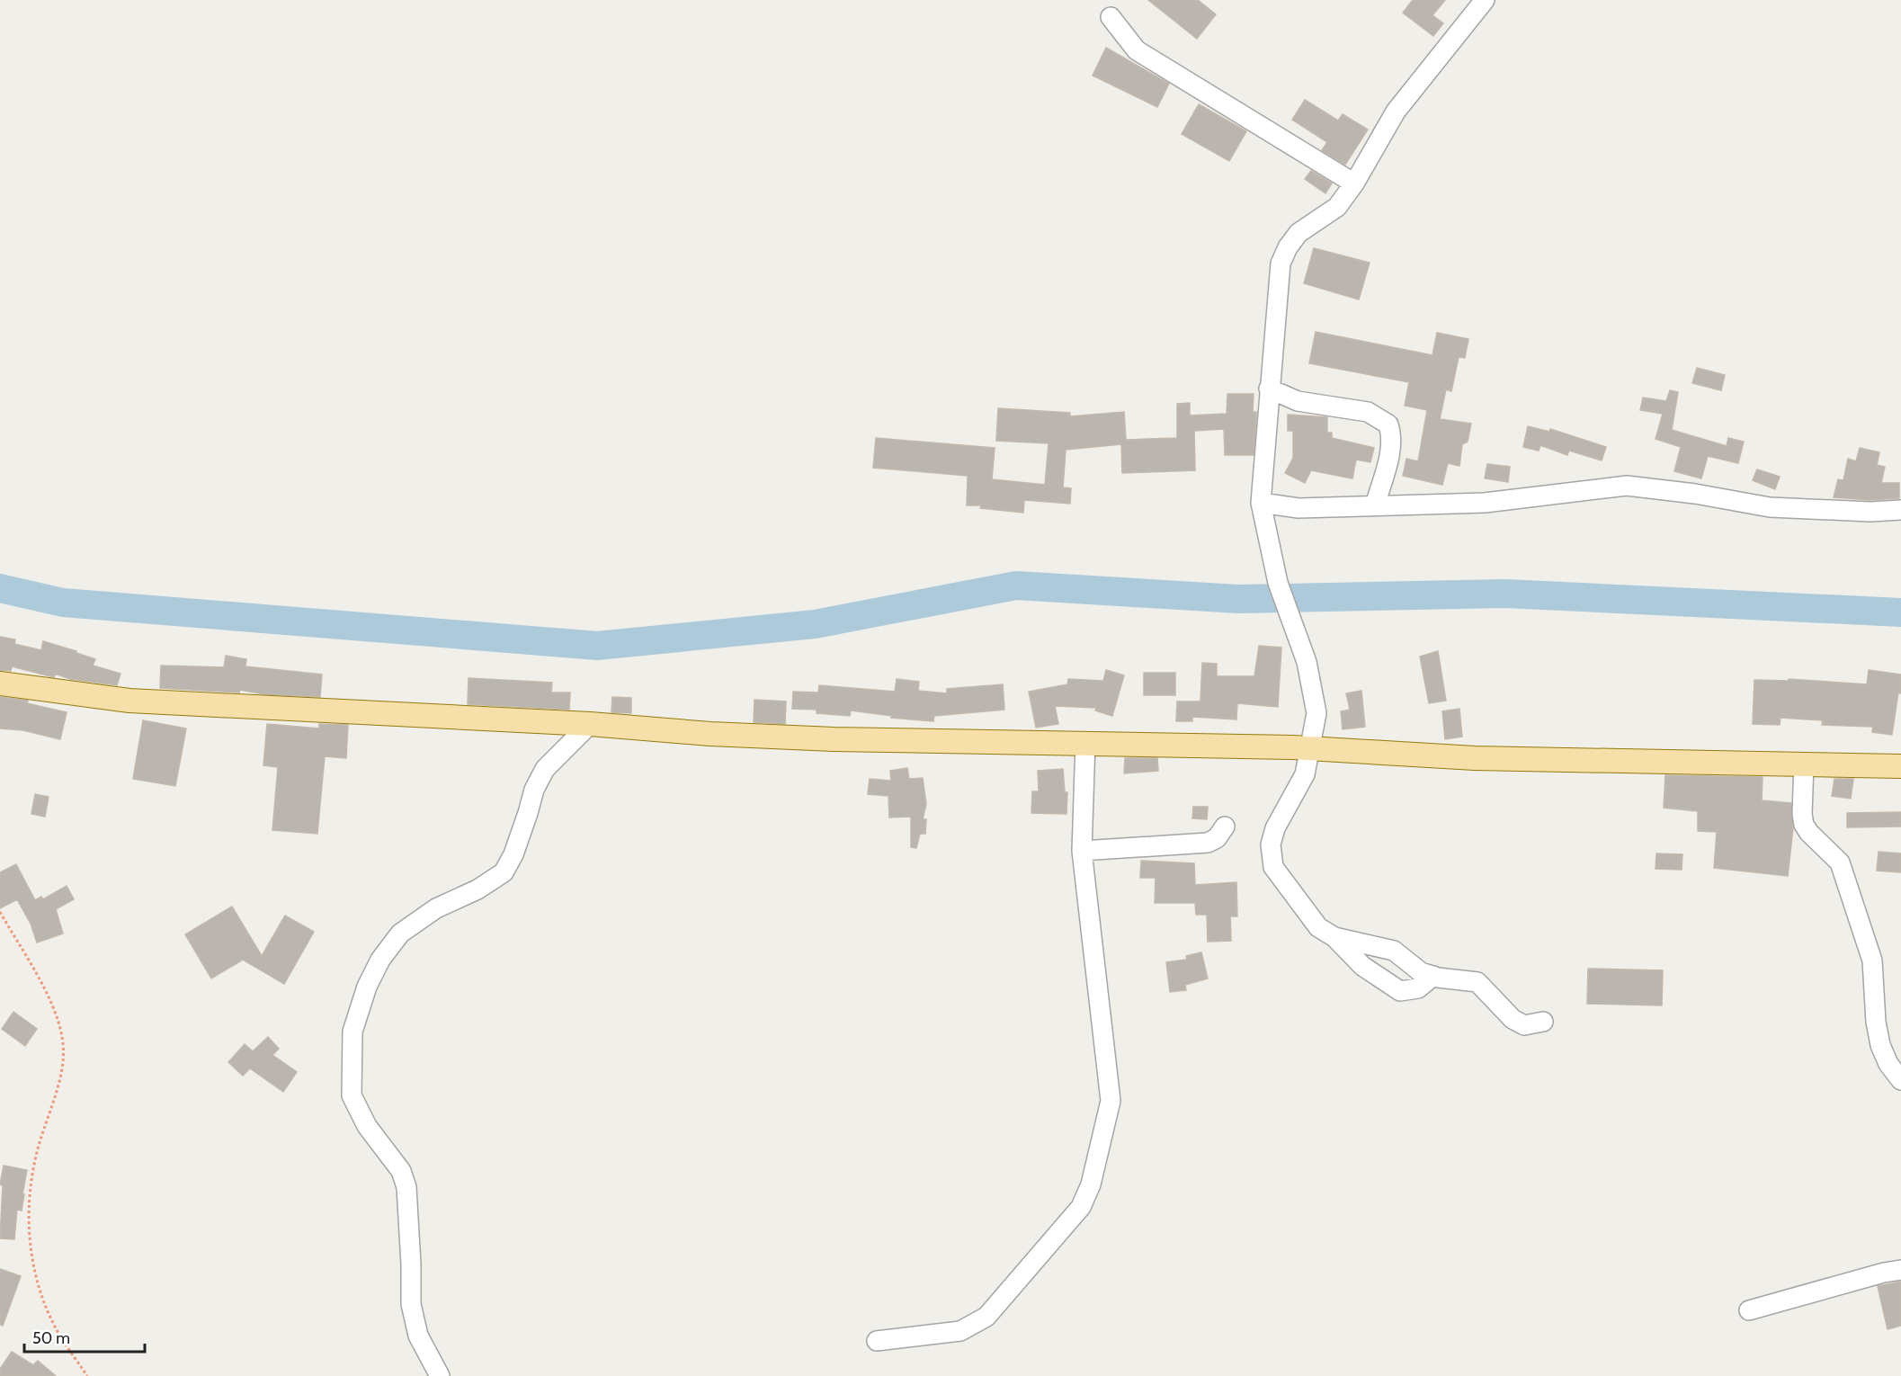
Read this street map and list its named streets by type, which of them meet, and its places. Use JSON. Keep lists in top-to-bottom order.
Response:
{
  "scale_bar": "50 m"
}
